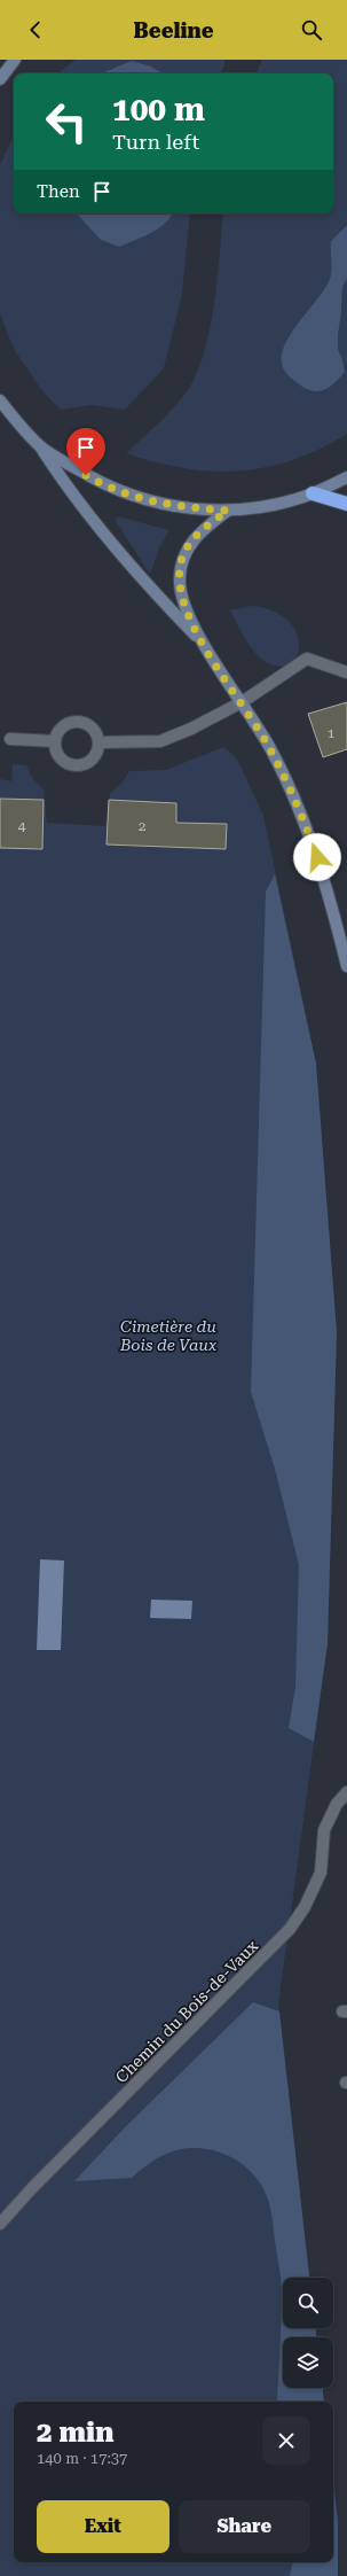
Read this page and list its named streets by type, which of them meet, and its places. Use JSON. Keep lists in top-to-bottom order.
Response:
{
  "streets": {
    "street": ["Chemin du Bois-de-Vaux"]
  },
  "parks": ["Cimetière du Bois de Vaux"],
  "house_numbers": ["1", "4", "2"],
  "page": {
    "header": "Beeline",
    "turn": ["100 m", "Turn left"],
    "then": "Then",
    "heading": ["2 min", "140 m · 17:37"],
    "buttons": ["Exit", "Share"]
  }
}
